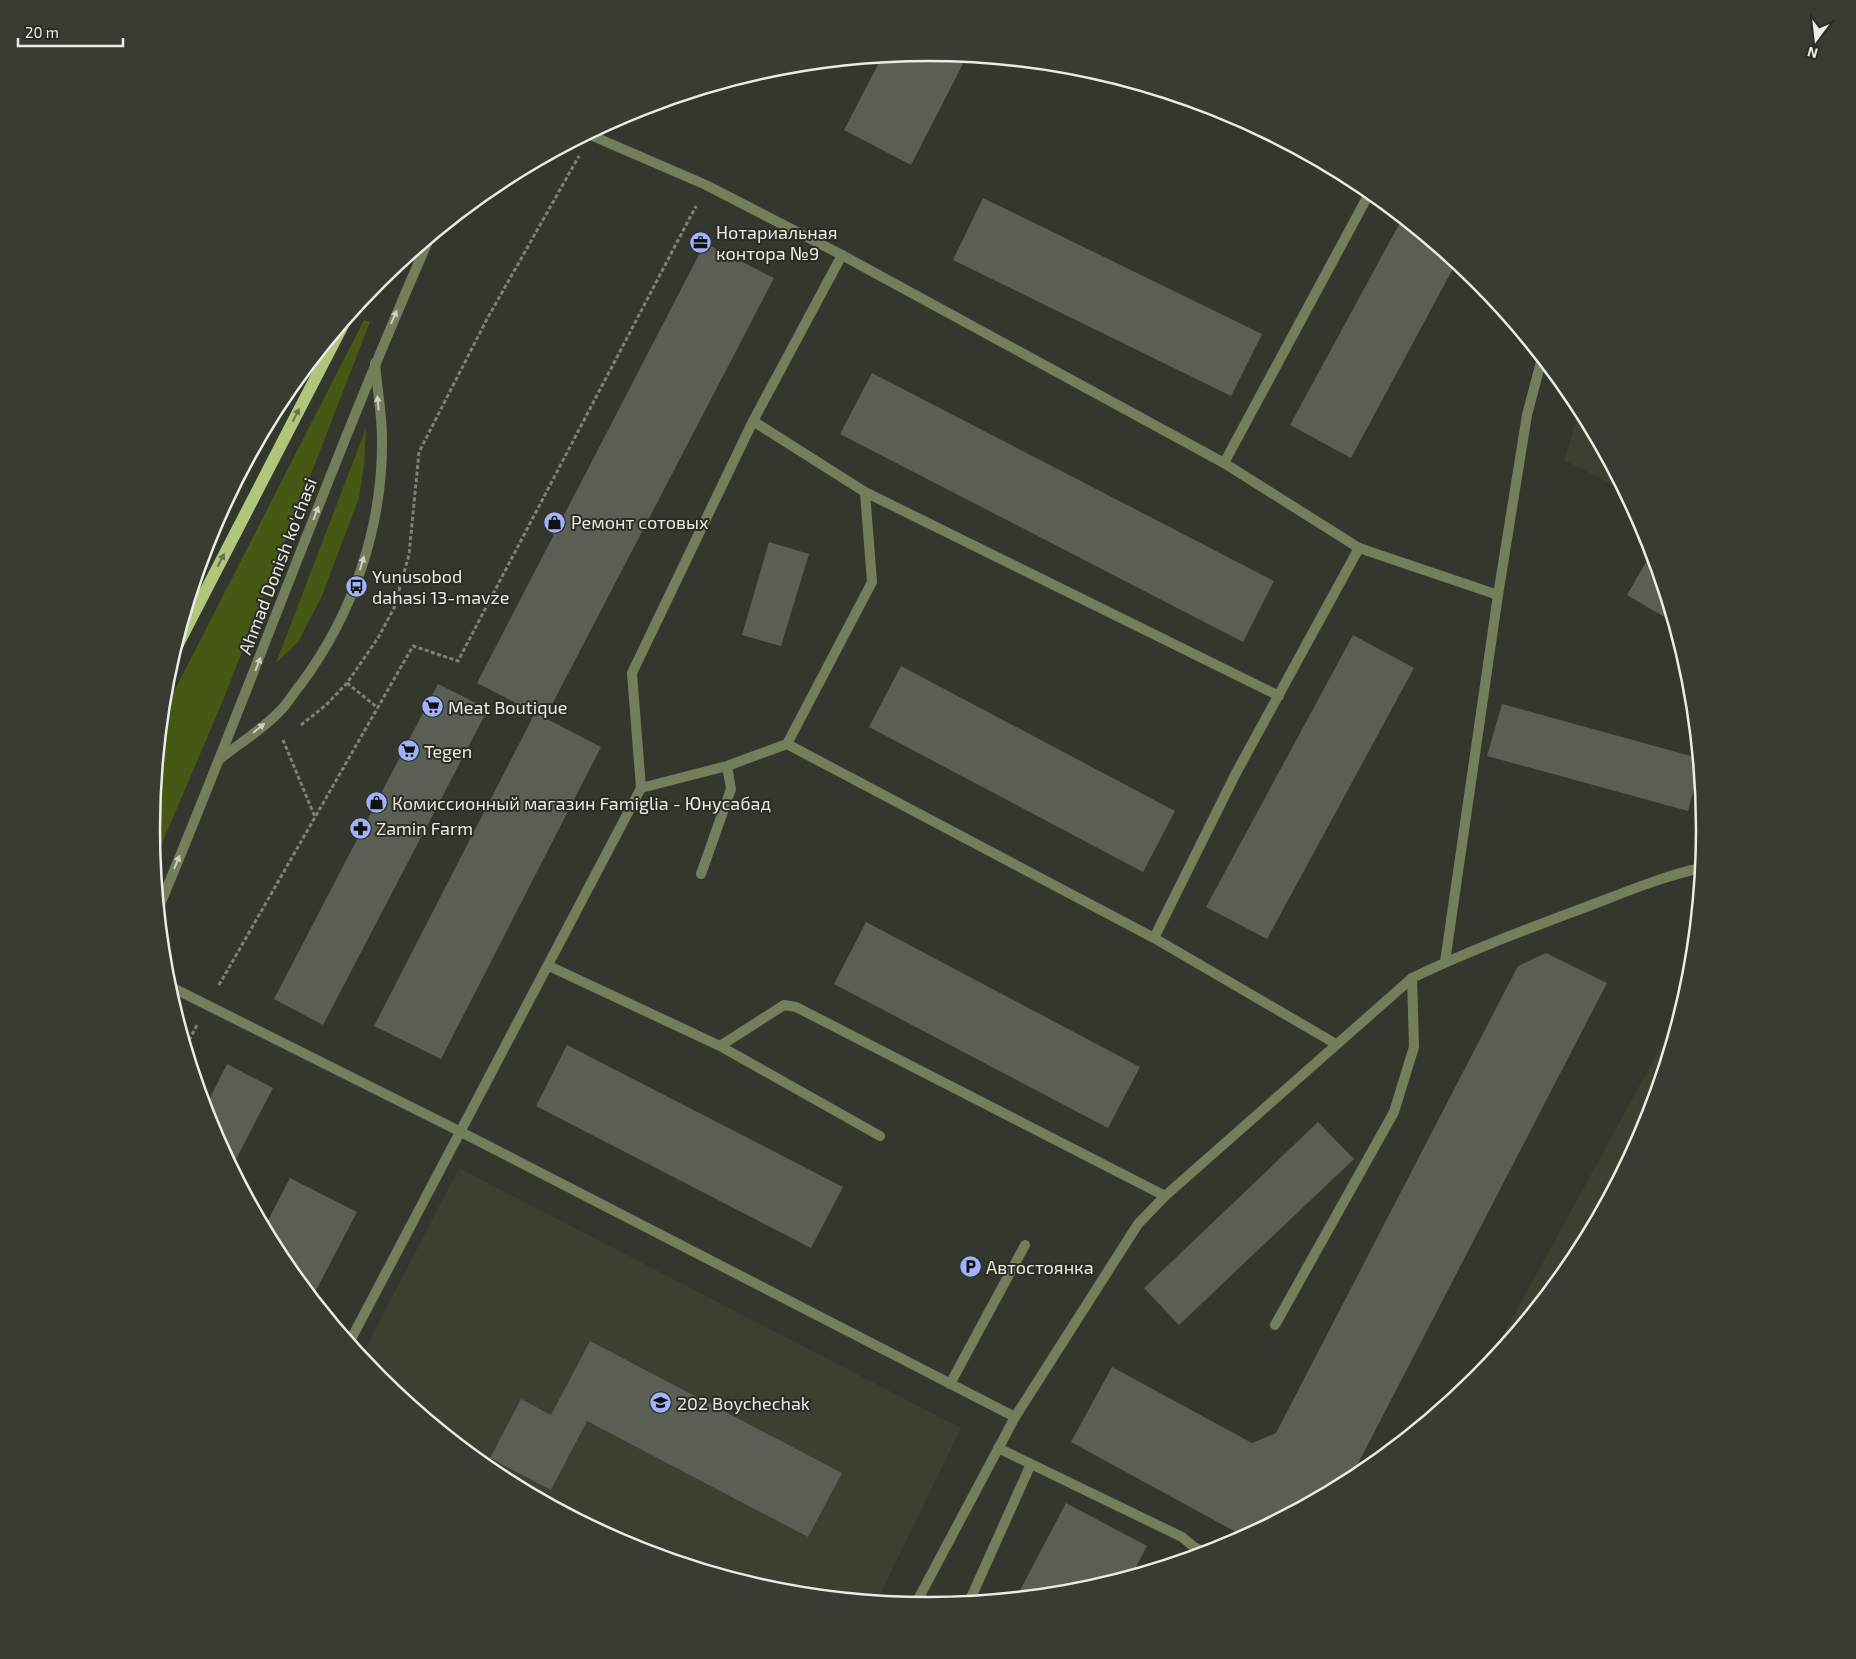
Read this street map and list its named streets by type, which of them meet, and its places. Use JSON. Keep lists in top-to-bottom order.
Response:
{
  "streets": {
    "street": ["Ahmad Donish ko'chasi"]
  },
  "places": {
    "office": ["Нотариальная контора №9"],
    "shop": ["Ремонт сотовых", "Комиссионный магазин Famiglia - Юнусабад"],
    "bus stop": ["Yunusobod dahasi 13-mavze"],
    "supermarket": ["Meat Boutique", "Tegen"],
    "pharmacy": ["Zamin Farm"],
    "parking": ["Автостоянка"],
    "school or university": ["202 Boychechak"]
  },
  "scale_bar": "20 m",
  "north": "bottom"
}
